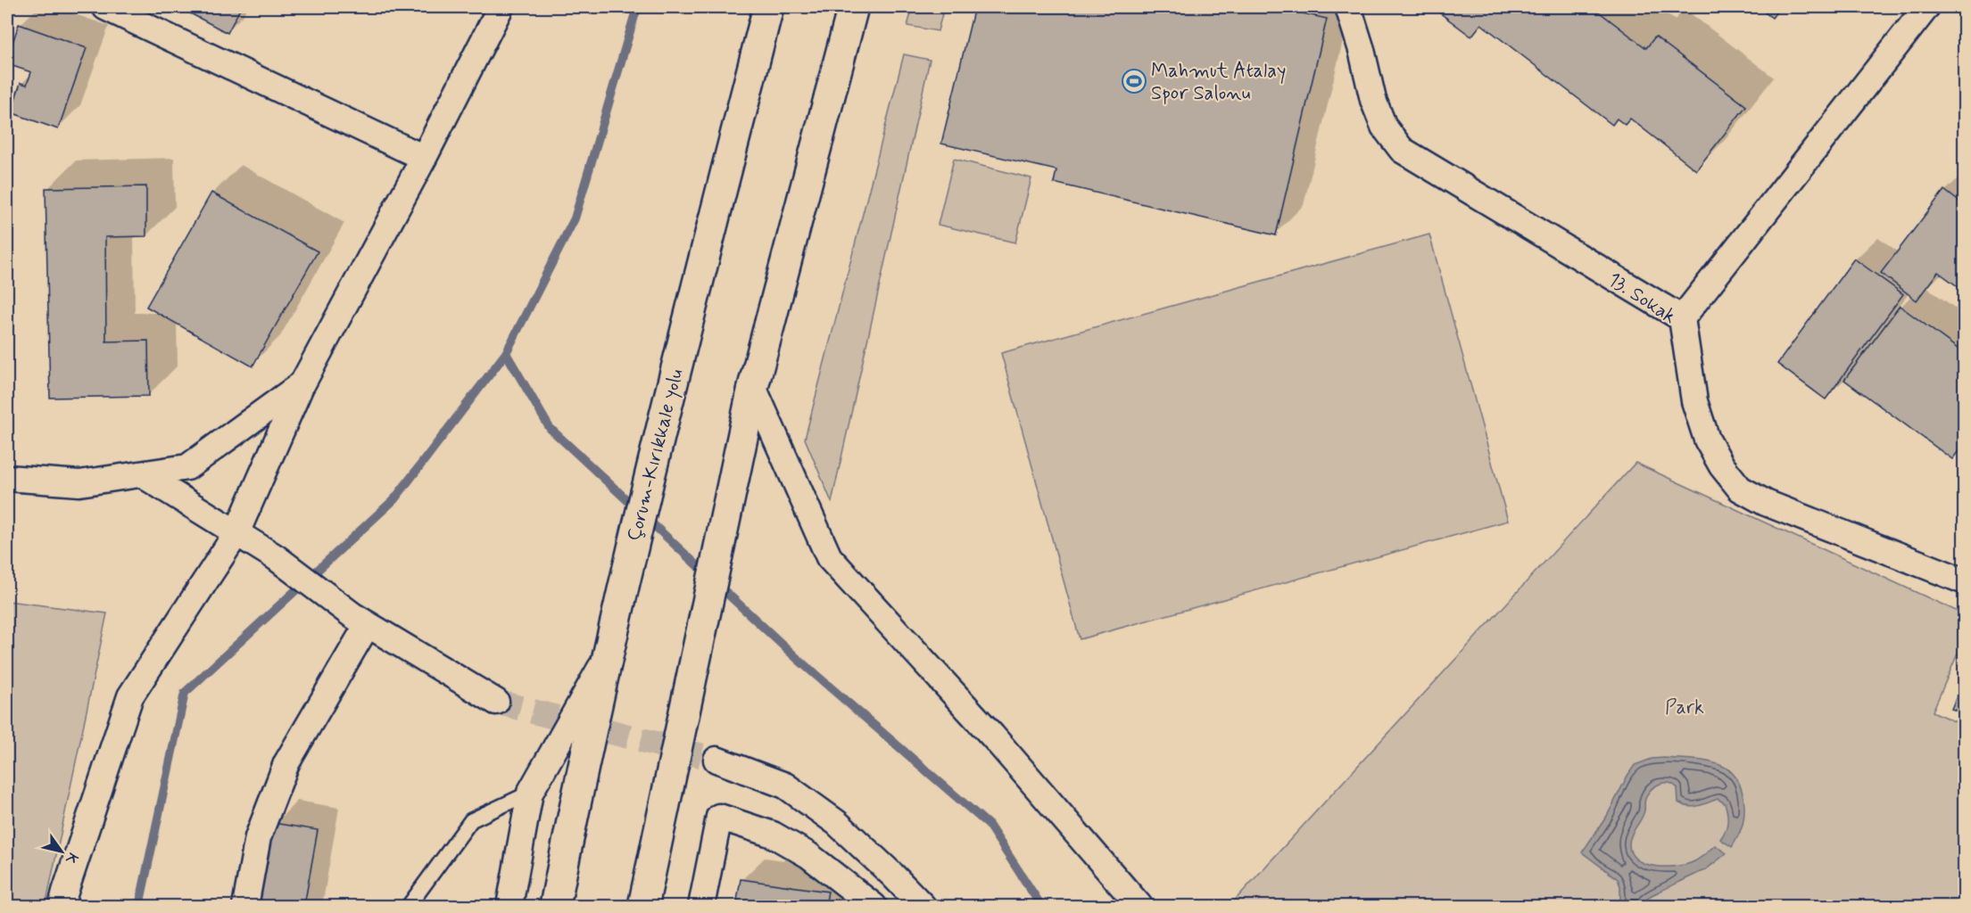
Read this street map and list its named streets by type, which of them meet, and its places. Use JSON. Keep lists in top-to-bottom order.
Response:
{
  "streets": {
    "highway": ["Çorum-Kırıkkale yolu"],
    "street": ["13. Sokak"]
  },
  "parks": ["Park"],
  "places": {
    "sports": ["Mahmut Atalay Spor Salonu"]
  },
  "north": "bottom right"
}
